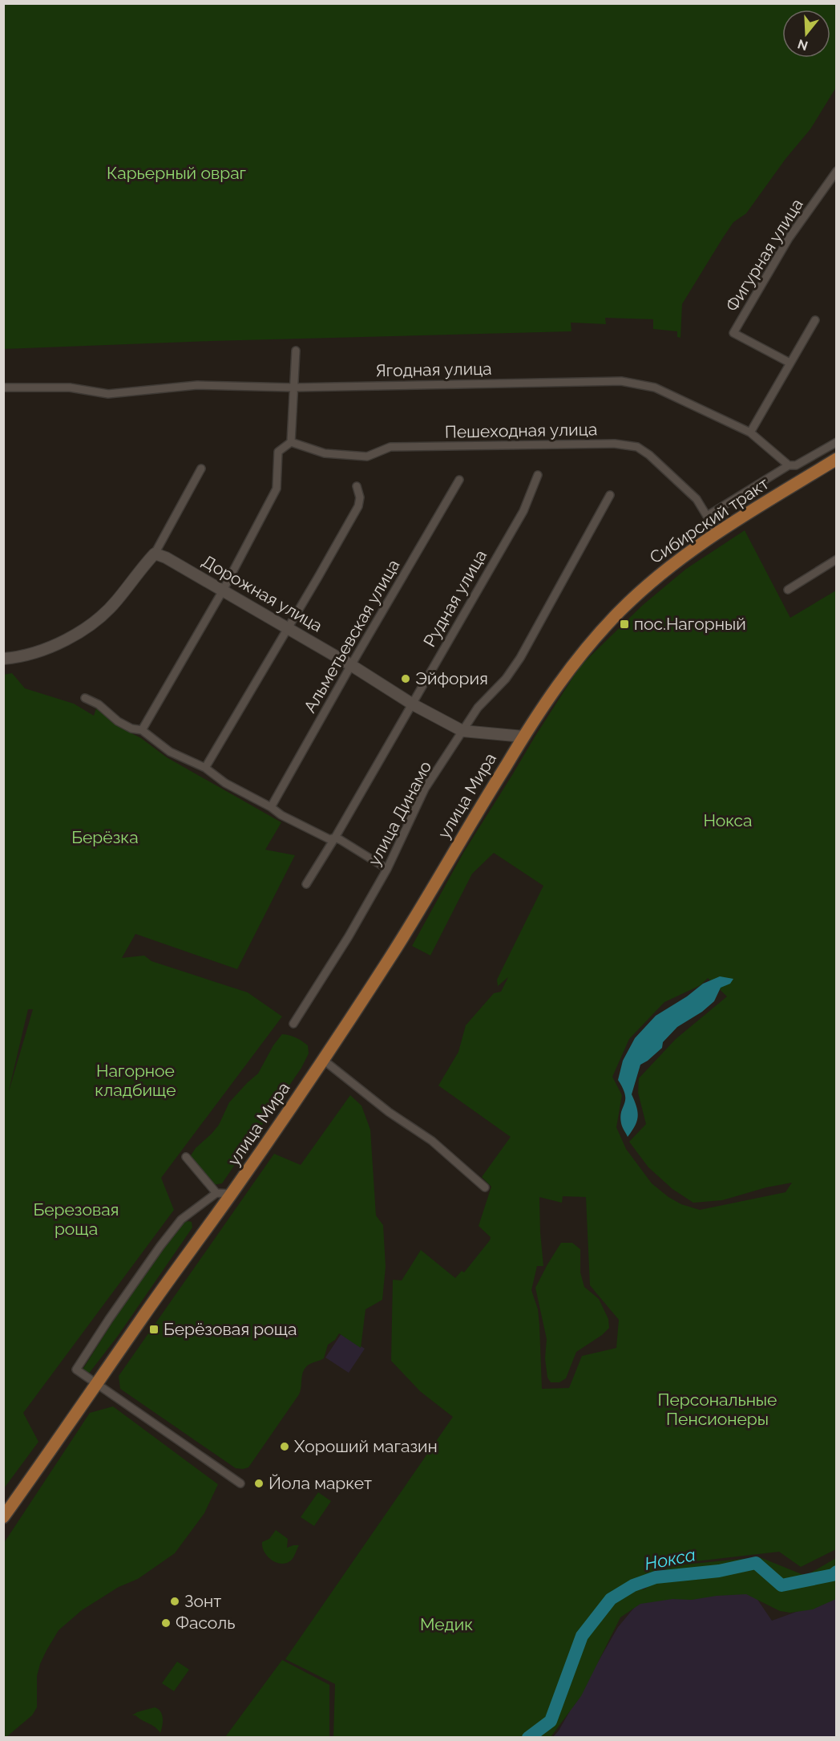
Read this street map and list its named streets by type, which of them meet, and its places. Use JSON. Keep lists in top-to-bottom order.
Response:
{
  "streets": {
    "main road": ["Сибирский тракт", "улица Мира"],
    "street": [
      "Фигурная улица",
      "Ягодная улица",
      "Пешеходная улица",
      "Дорожная улица",
      "Рудная улица",
      "Альметьевская улица",
      "улица Динамо"
    ]
  },
  "crossings": [
    ["Пешеходная улица", "Сибирский тракт"],
    ["Сибирский тракт", "Дорожная улица"],
    ["Сибирский тракт", "улица Мира"],
    ["Дорожная улица", "Рудная улица"],
    ["Дорожная улица", "Альметьевская улица"],
    ["Дорожная улица", "улица Мира"],
    ["Дорожная улица", "улица Динамо"]
  ],
  "water": ["Нокса"],
  "parks": [
    "Карьерный овраг",
    "Нокса",
    "Берёзка",
    "Нагорное кладбище",
    "Березовая роща",
    "Персональные Пенсионеры",
    "Медик"
  ],
  "places": {
    "transit": ["пос.Нагорный", "Берёзовая роща"],
    "other": [
      "Эйфория",
      "Хороший магазин",
      "Йола маркет",
      "Зонт",
      "Фасоль"
    ]
  },
  "north": "bottom"
}
